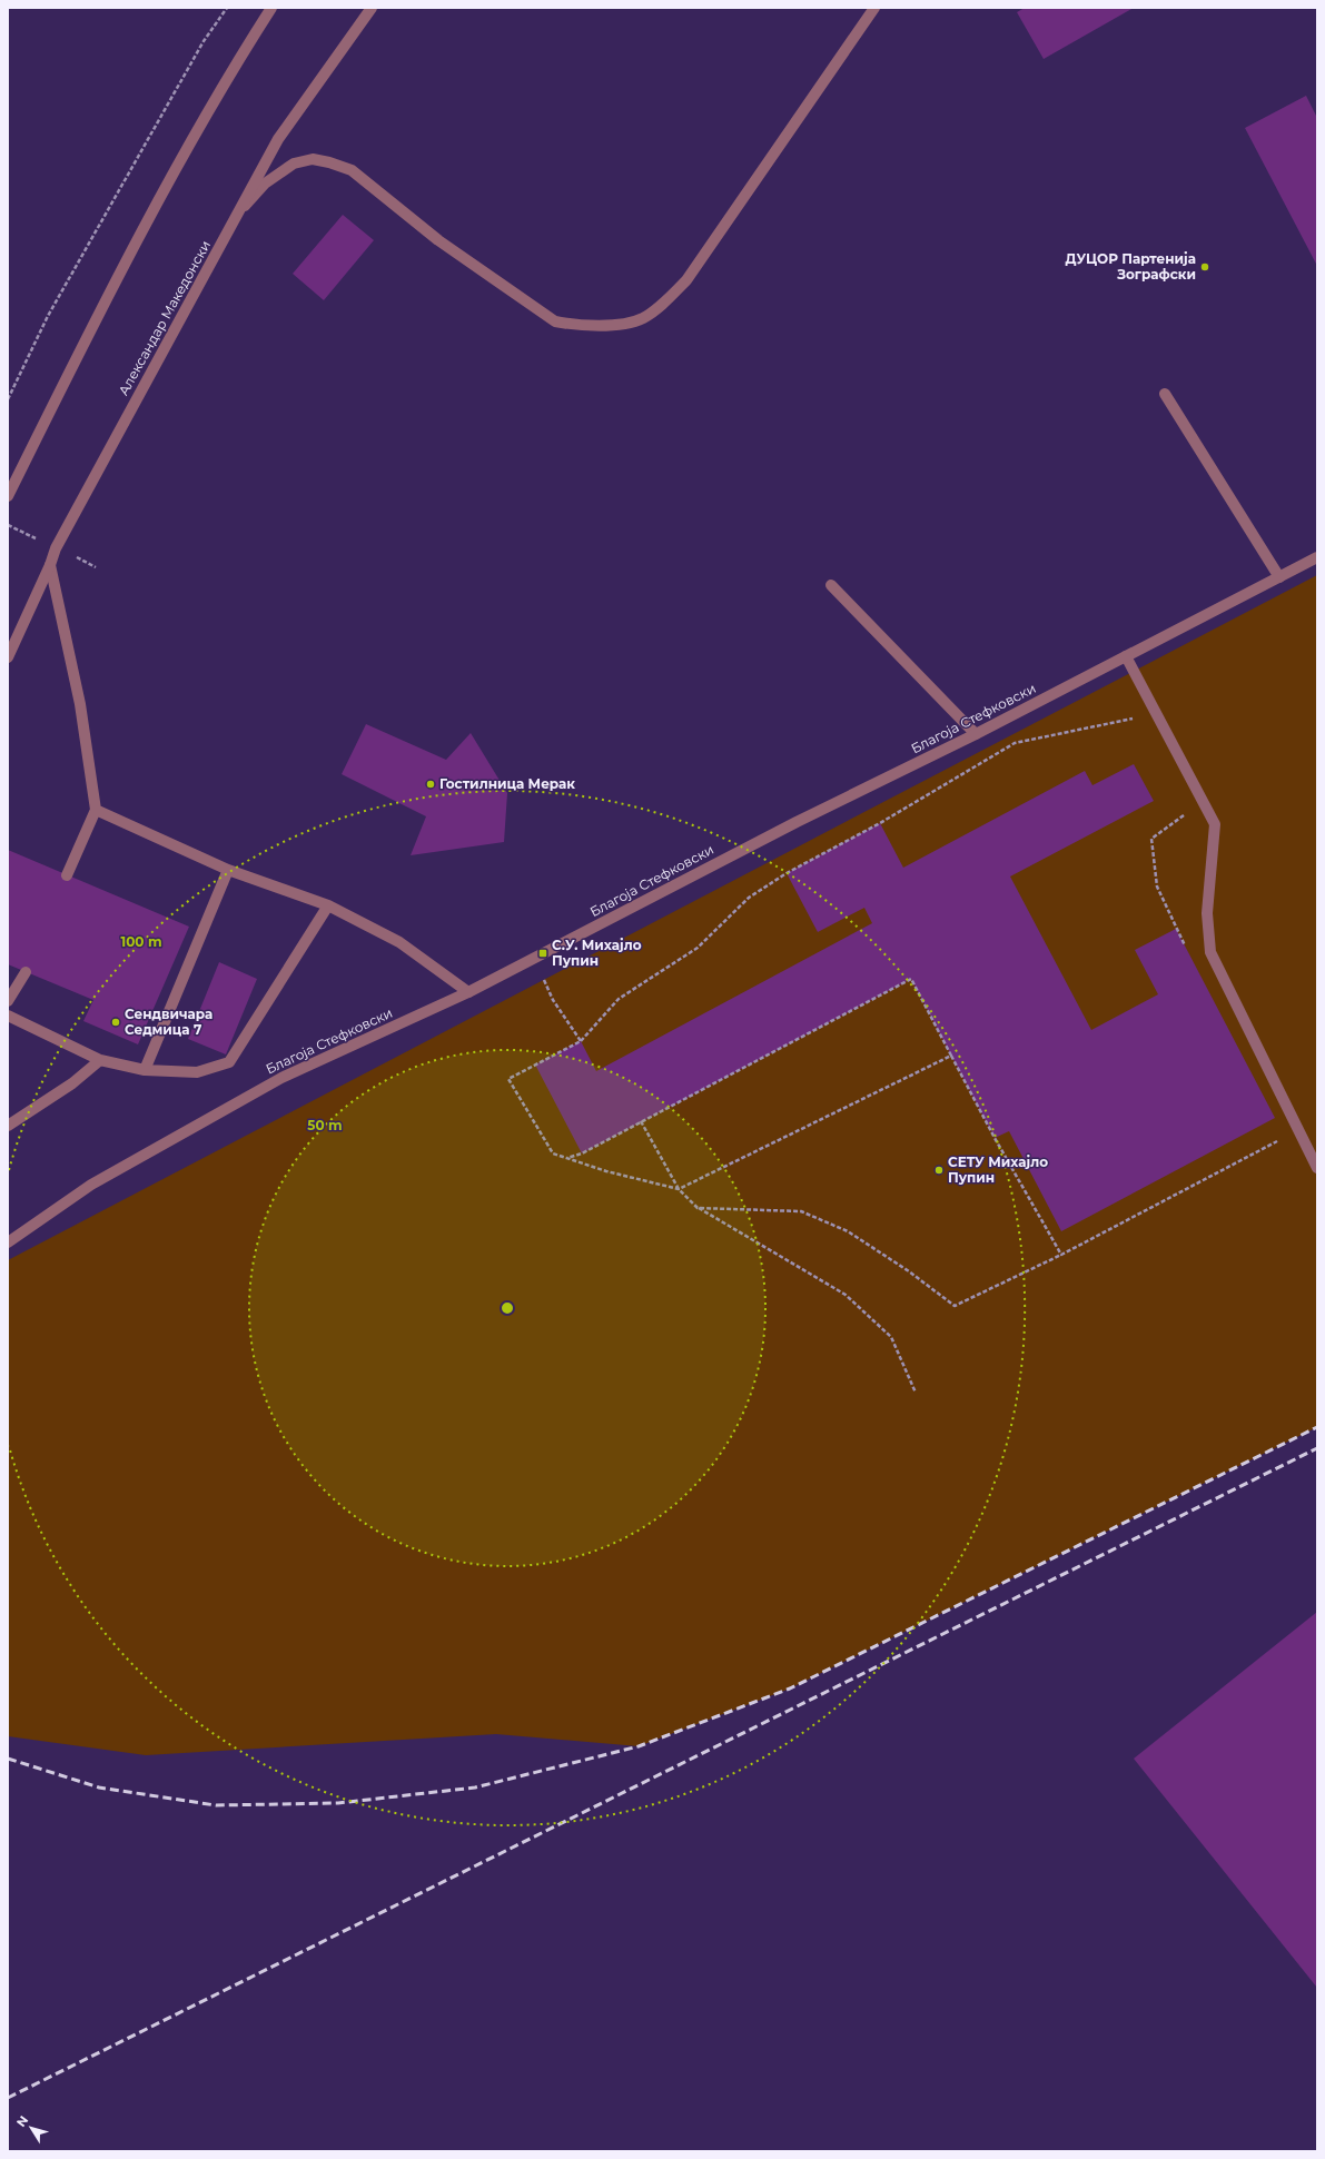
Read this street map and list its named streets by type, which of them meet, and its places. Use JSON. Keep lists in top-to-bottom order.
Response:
{
  "streets": {
    "street": ["Александар Македонски", "Благоја Стефковски"]
  },
  "places": {
    "other": [
      "ДУЦОР Партенија Зографски",
      "Гостилница Мерак",
      "Сендвичара Седмица 7",
      "СЕТУ Михајло Пупин"
    ],
    "transit": ["С.У. Михајло Пупин"]
  },
  "north": "top left",
  "rings": ["100 m", "50 m"]
}
